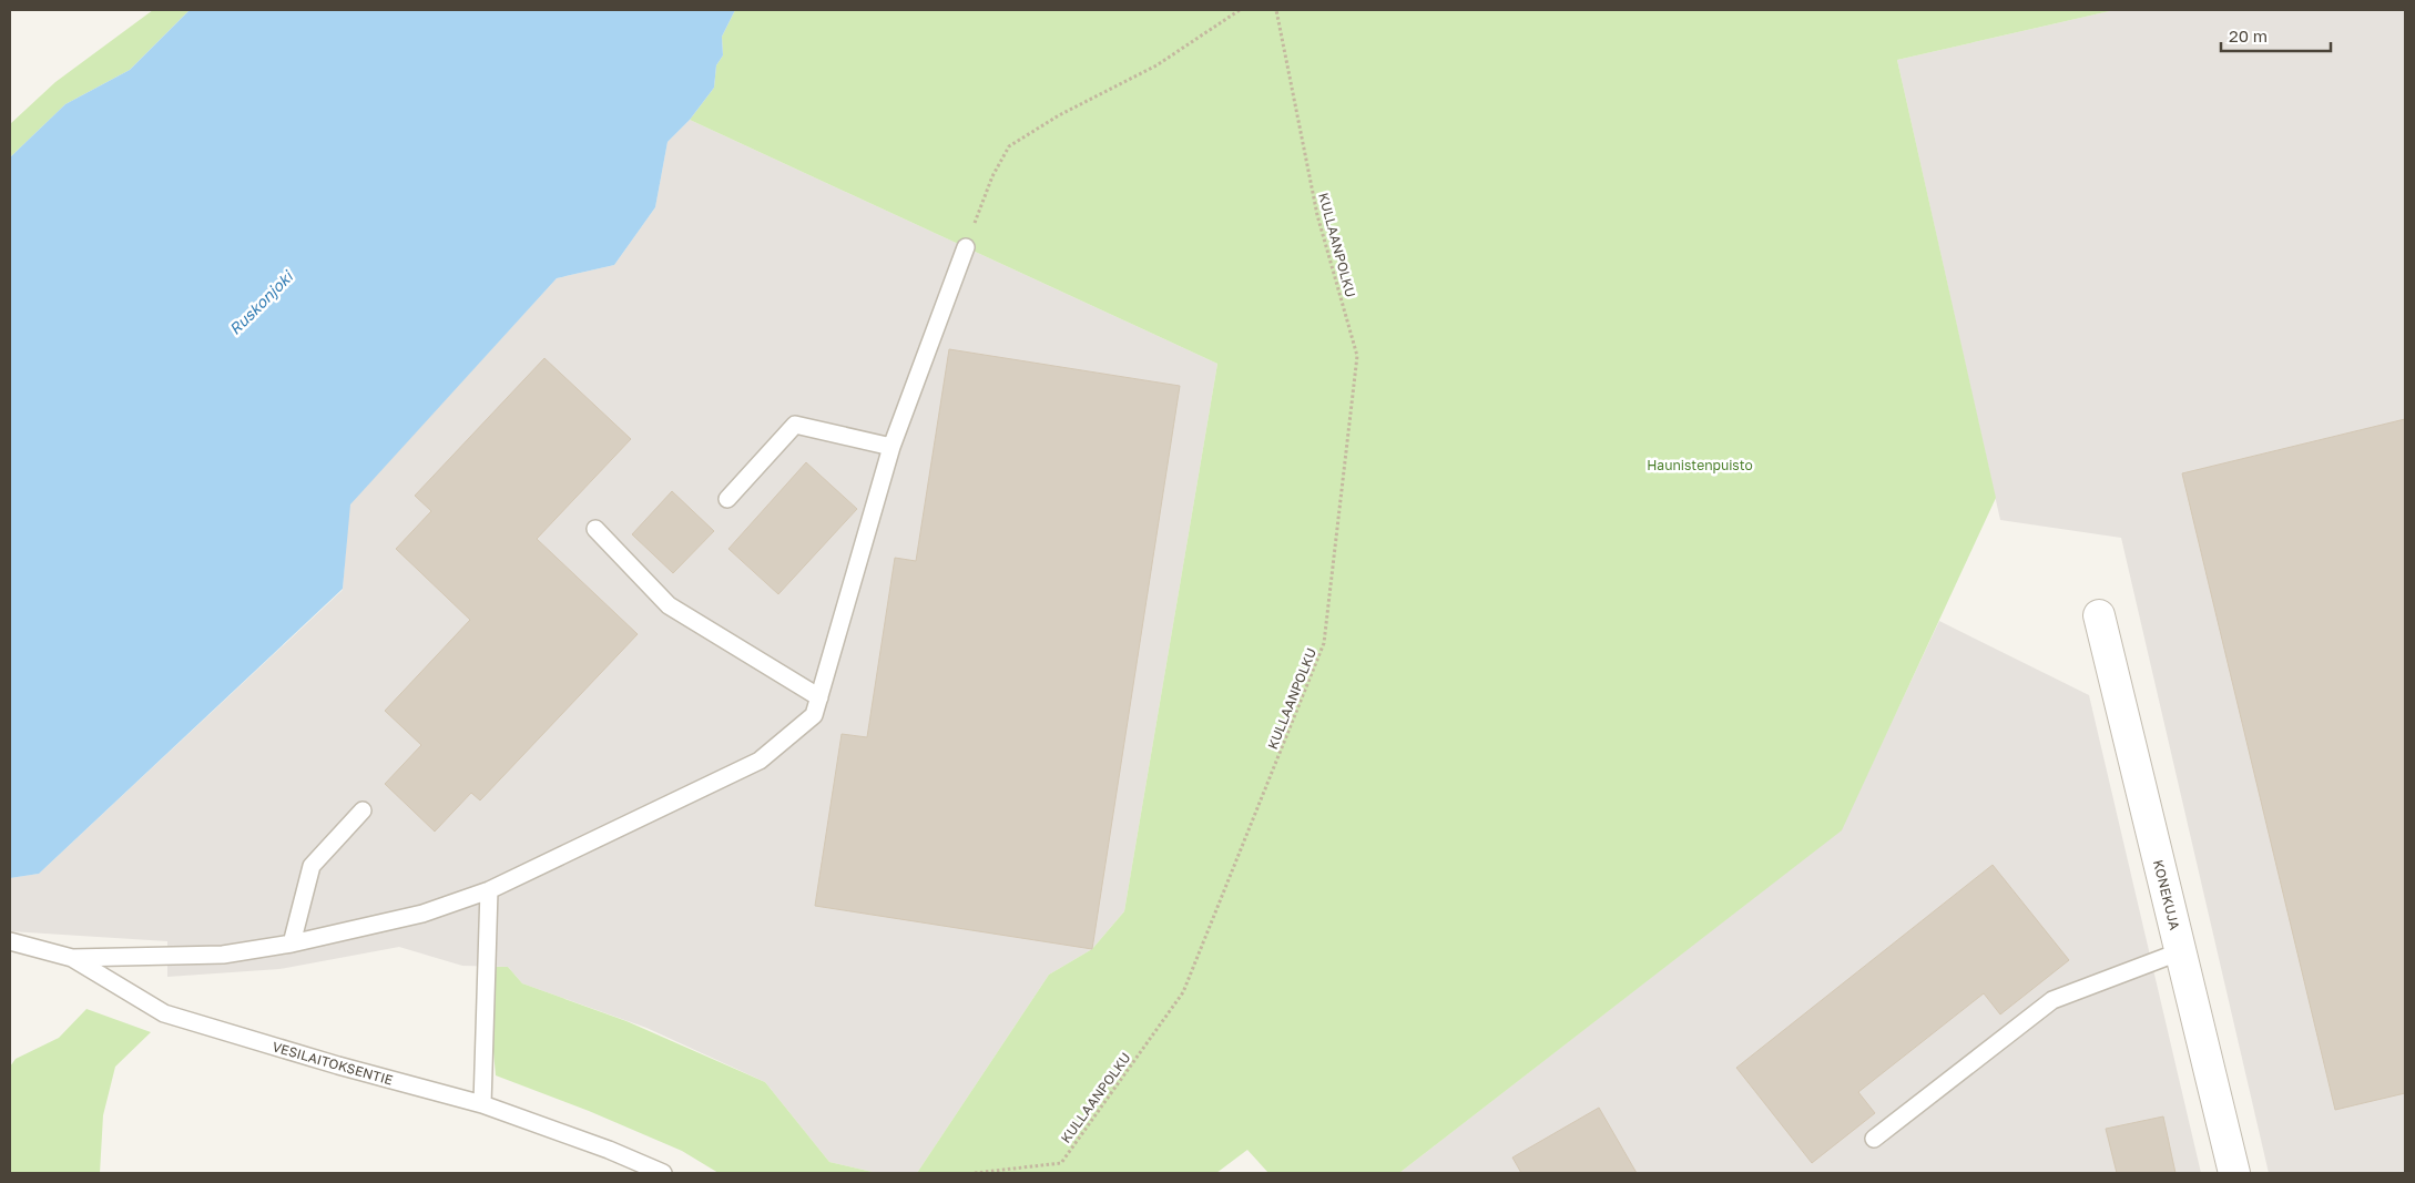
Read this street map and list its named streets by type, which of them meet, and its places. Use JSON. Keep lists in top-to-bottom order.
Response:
{
  "streets": {
    "street": ["KONEKUJA"],
    "lane": ["VESILAITOKSENTIE"],
    "path": ["KULLAANPOLKU"]
  },
  "water": ["Ruskonjoki"],
  "parks": ["Haunistenpuisto"],
  "scale_bar": "20 m"
}
